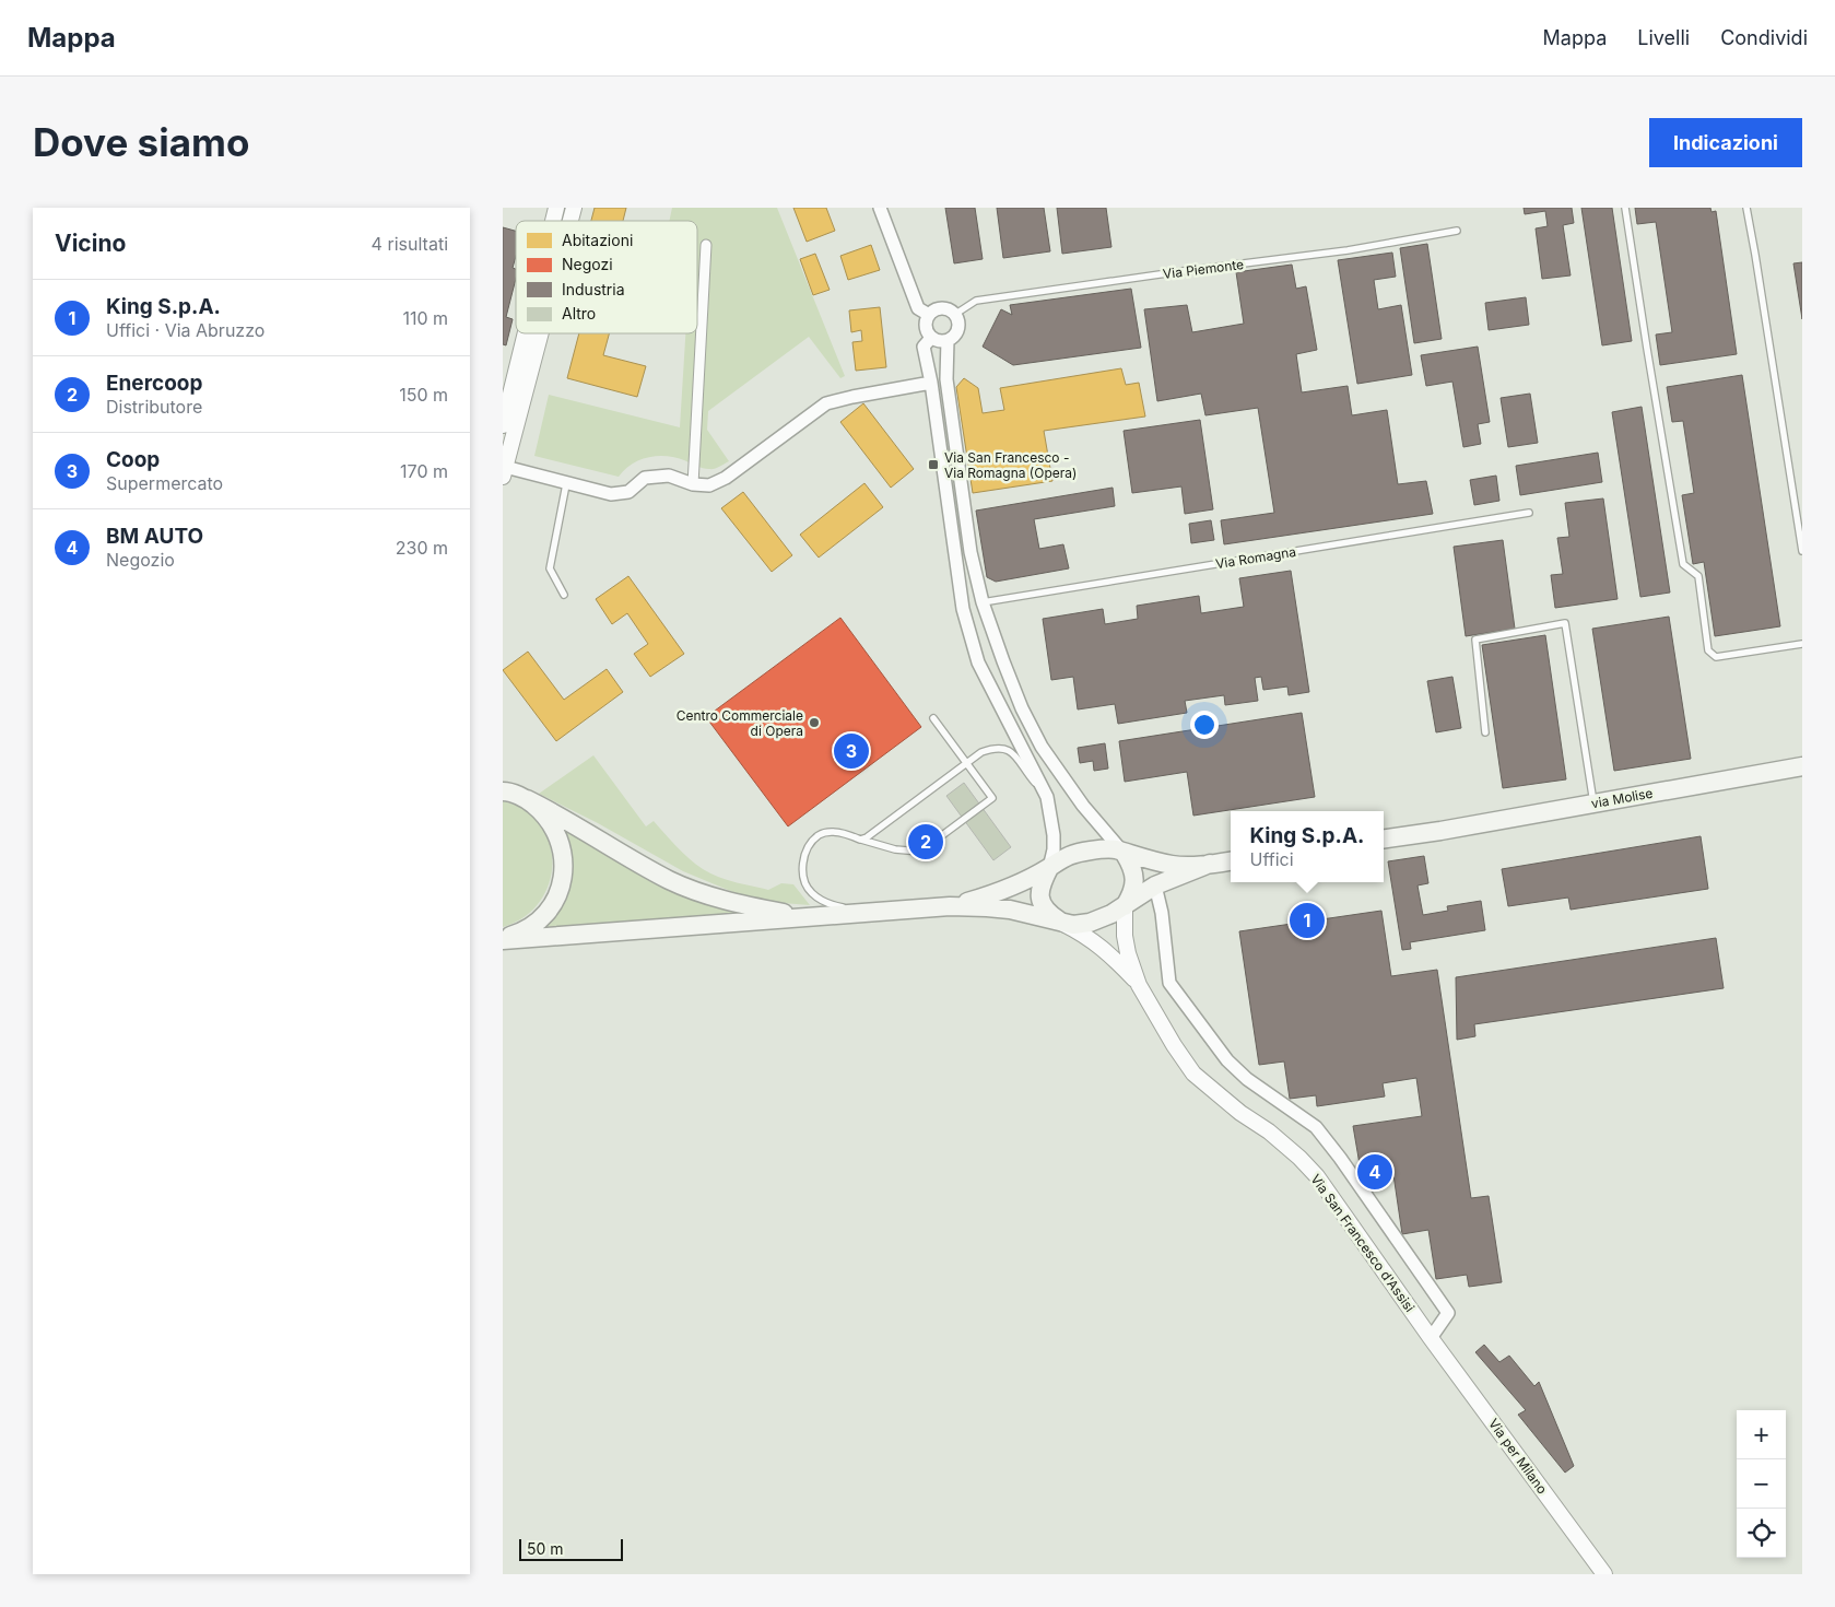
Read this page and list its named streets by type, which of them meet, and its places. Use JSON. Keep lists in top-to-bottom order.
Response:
{
  "streets": {
    "main road": ["via Molise"],
    "street": ["Via San Francesco d'Assisi", "Via per Milano"],
    "lane": ["Via Piemonte", "Via Romagna"]
  },
  "crossings": [
    ["Via San Francesco d'Assisi", "Via per Milano"]
  ],
  "places": {
    "transit": ["Via San Francesco - Via Romagna (Opera)"],
    "other": ["Centro Commerciale di Opera"]
  },
  "legend": [
    "Abitazioni",
    "Negozi",
    "Industria",
    "Altro"
  ],
  "scale_bar": "50 m",
  "page": {
    "header": "Mappa",
    "nav": ["Mappa", "Livelli", "Condividi"],
    "buttons": "Indicazioni",
    "title": "Dove siamo",
    "heading": ["Vicino", "4 risultati"],
    "list": [
      {
        "mark": "1",
        "name": "King S.p.A.",
        "note": "Uffici · Via Abruzzo",
        "value": "110 m"
      },
      {
        "mark": "2",
        "name": "Enercoop",
        "note": "Distributore",
        "value": "150 m"
      },
      {
        "mark": "3",
        "name": "Coop",
        "note": "Supermercato",
        "value": "170 m"
      },
      {
        "mark": "4",
        "name": "BM AUTO",
        "note": "Negozio",
        "value": "230 m"
      }
    ],
    "pins": [
      "3",
      "2",
      "1",
      "4"
    ],
    "popup": ["King S.p.A.", "Uffici"],
    "map_buttons": ["+", "−"],
    "scale": "50 m"
  }
}
